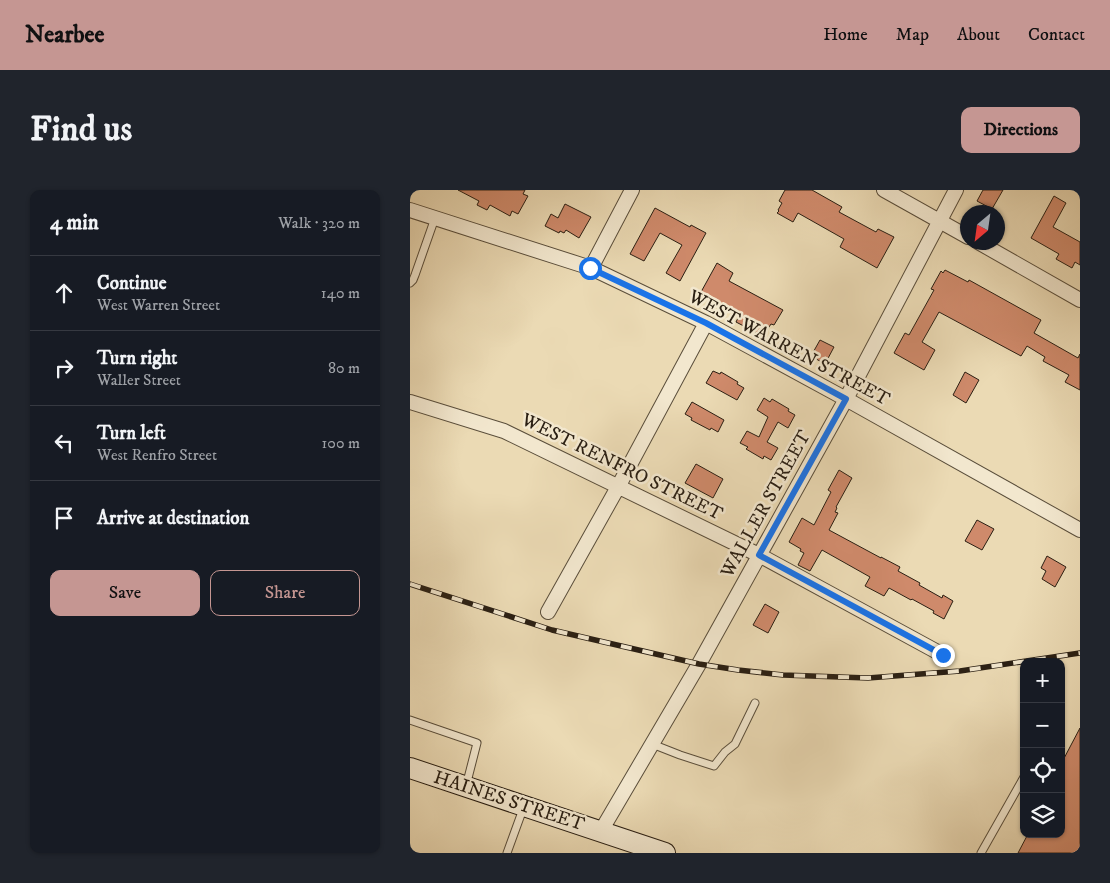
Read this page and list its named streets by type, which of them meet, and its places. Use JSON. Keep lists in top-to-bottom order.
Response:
{
  "streets": {
    "street": [
      "WEST WARREN STREET",
      "WEST RENFRO STREET",
      "WALLER STREET",
      "HAINES STREET"
    ]
  },
  "crossings": [
    ["WEST WARREN STREET", "WALLER STREET"],
    ["WEST RENFRO STREET", "WALLER STREET"],
    ["WALLER STREET", "HAINES STREET"]
  ],
  "north": "bottom left",
  "page": {
    "header": "Nearbee",
    "nav": [
      "Home",
      "Map",
      "About",
      "Contact"
    ],
    "buttons": [
      "Directions",
      ["Save", "Share"]
    ],
    "title": "Find us",
    "heading": ["4 min", "Walk · 320 m"],
    "list": [
      ["Continue", "West Warren Street", "140 m"],
      ["Turn right", "Waller Street", "80 m"],
      ["Turn left", "West Renfro Street", "100 m"],
      "Arrive at destination"
    ],
    "map_buttons": ["+", "−"]
  }
}
